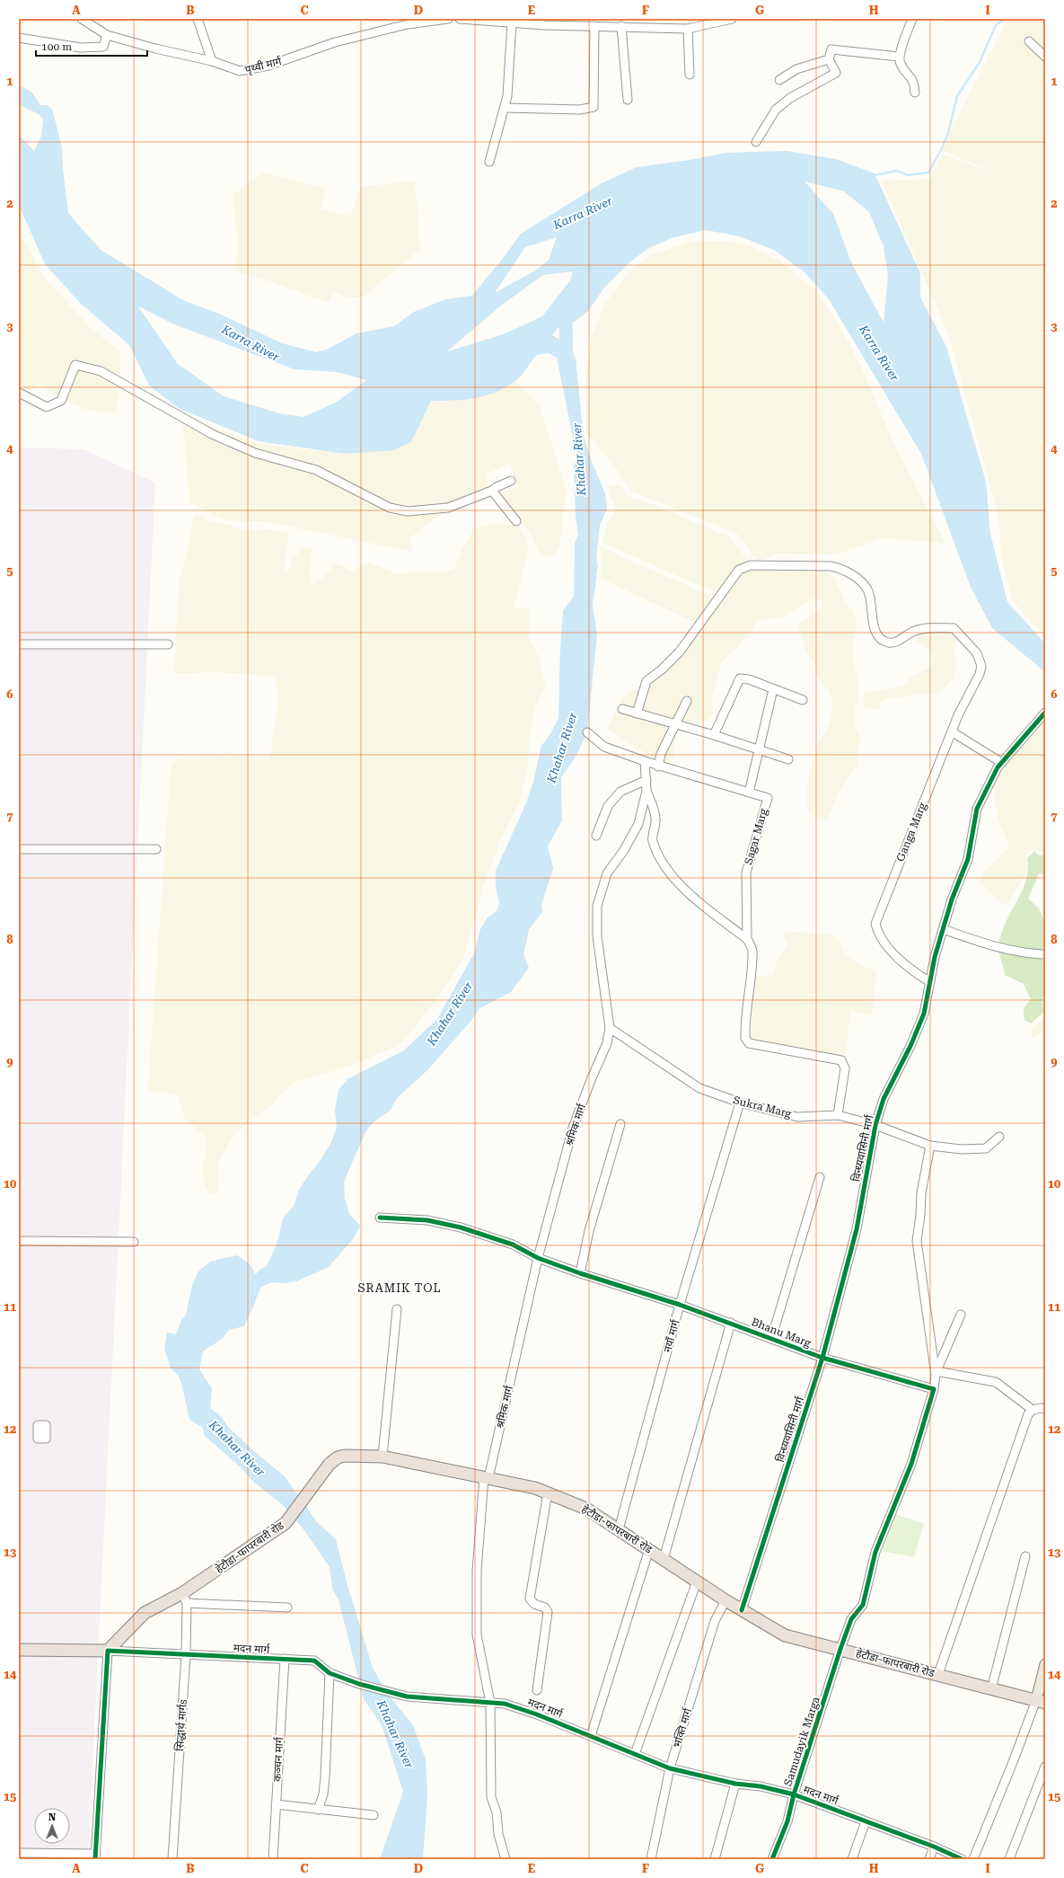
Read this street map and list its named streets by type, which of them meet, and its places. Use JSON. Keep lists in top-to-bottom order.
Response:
{
  "streets": {
    "highway": ["हेटौडा-फापरबारी रोड"],
    "street": [
      "पृथ्वी मार्ग",
      "Ganga Marg",
      "Sagar Marg",
      "Sukra Marg",
      "श्रमिक मार्ग",
      "विन्ध्यवासिनी मार्ग",
      "Bhanu Marg",
      "नयाँ मार्ग",
      "मदन मार्ग",
      "सिद्धार्थ मार्गs",
      "भक्ति मार्ग",
      "Samudayik Marga",
      "कञ्चन मार्ग"
    ]
  },
  "crossings": [
    ["Ganga Marg", "विन्ध्यवासिनी मार्ग"],
    ["Sagar Marg", "श्रमिक मार्ग"],
    ["Sukra Marg", "श्रमिक मार्ग"],
    ["Sukra Marg", "विन्ध्यवासिनी मार्ग"],
    ["Sukra Marg", "नयाँ मार्ग"],
    ["श्रमिक मार्ग", "Bhanu Marg"],
    ["श्रमिक मार्ग", "हेटौडा-फापरबारी रोड"],
    ["श्रमिक मार्ग", "मदन मार्ग"],
    ["विन्ध्यवासिनी मार्ग", "Bhanu Marg"],
    ["विन्ध्यवासिनी मार्ग", "हेटौडा-फापरबारी रोड"],
    ["Bhanu Marg", "नयाँ मार्ग"],
    ["नयाँ मार्ग", "हेटौडा-फापरबारी रोड"],
    ["हेटौडा-फापरबारी रोड", "मदन मार्ग"],
    ["हेटौडा-फापरबारी रोड", "सिद्धार्थ मार्गs"],
    ["हेटौडा-फापरबारी रोड", "भक्ति मार्ग"],
    ["हेटौडा-फापरबारी रोड", "Samudayik Marga"],
    ["मदन मार्ग", "सिद्धार्थ मार्गs"],
    ["मदन मार्ग", "भक्ति मार्ग"],
    ["मदन मार्ग", "Samudayik Marga"],
    ["मदन मार्ग", "कञ्चन मार्ग"]
  ],
  "districts": ["SRAMIK TOL"],
  "water": ["Karra River", "Khahar River"],
  "scale_bar": "100 m",
  "north": "top",
  "grid": {
    "columns": [
      "A",
      "B",
      "C",
      "D",
      "E",
      "F",
      "G",
      "H",
      "I"
    ],
    "rows": [
      "1",
      "2",
      "3",
      "4",
      "5",
      "6",
      "7",
      "8",
      "9",
      "10",
      "11",
      "12",
      "13",
      "14",
      "15"
    ]
  }
}
